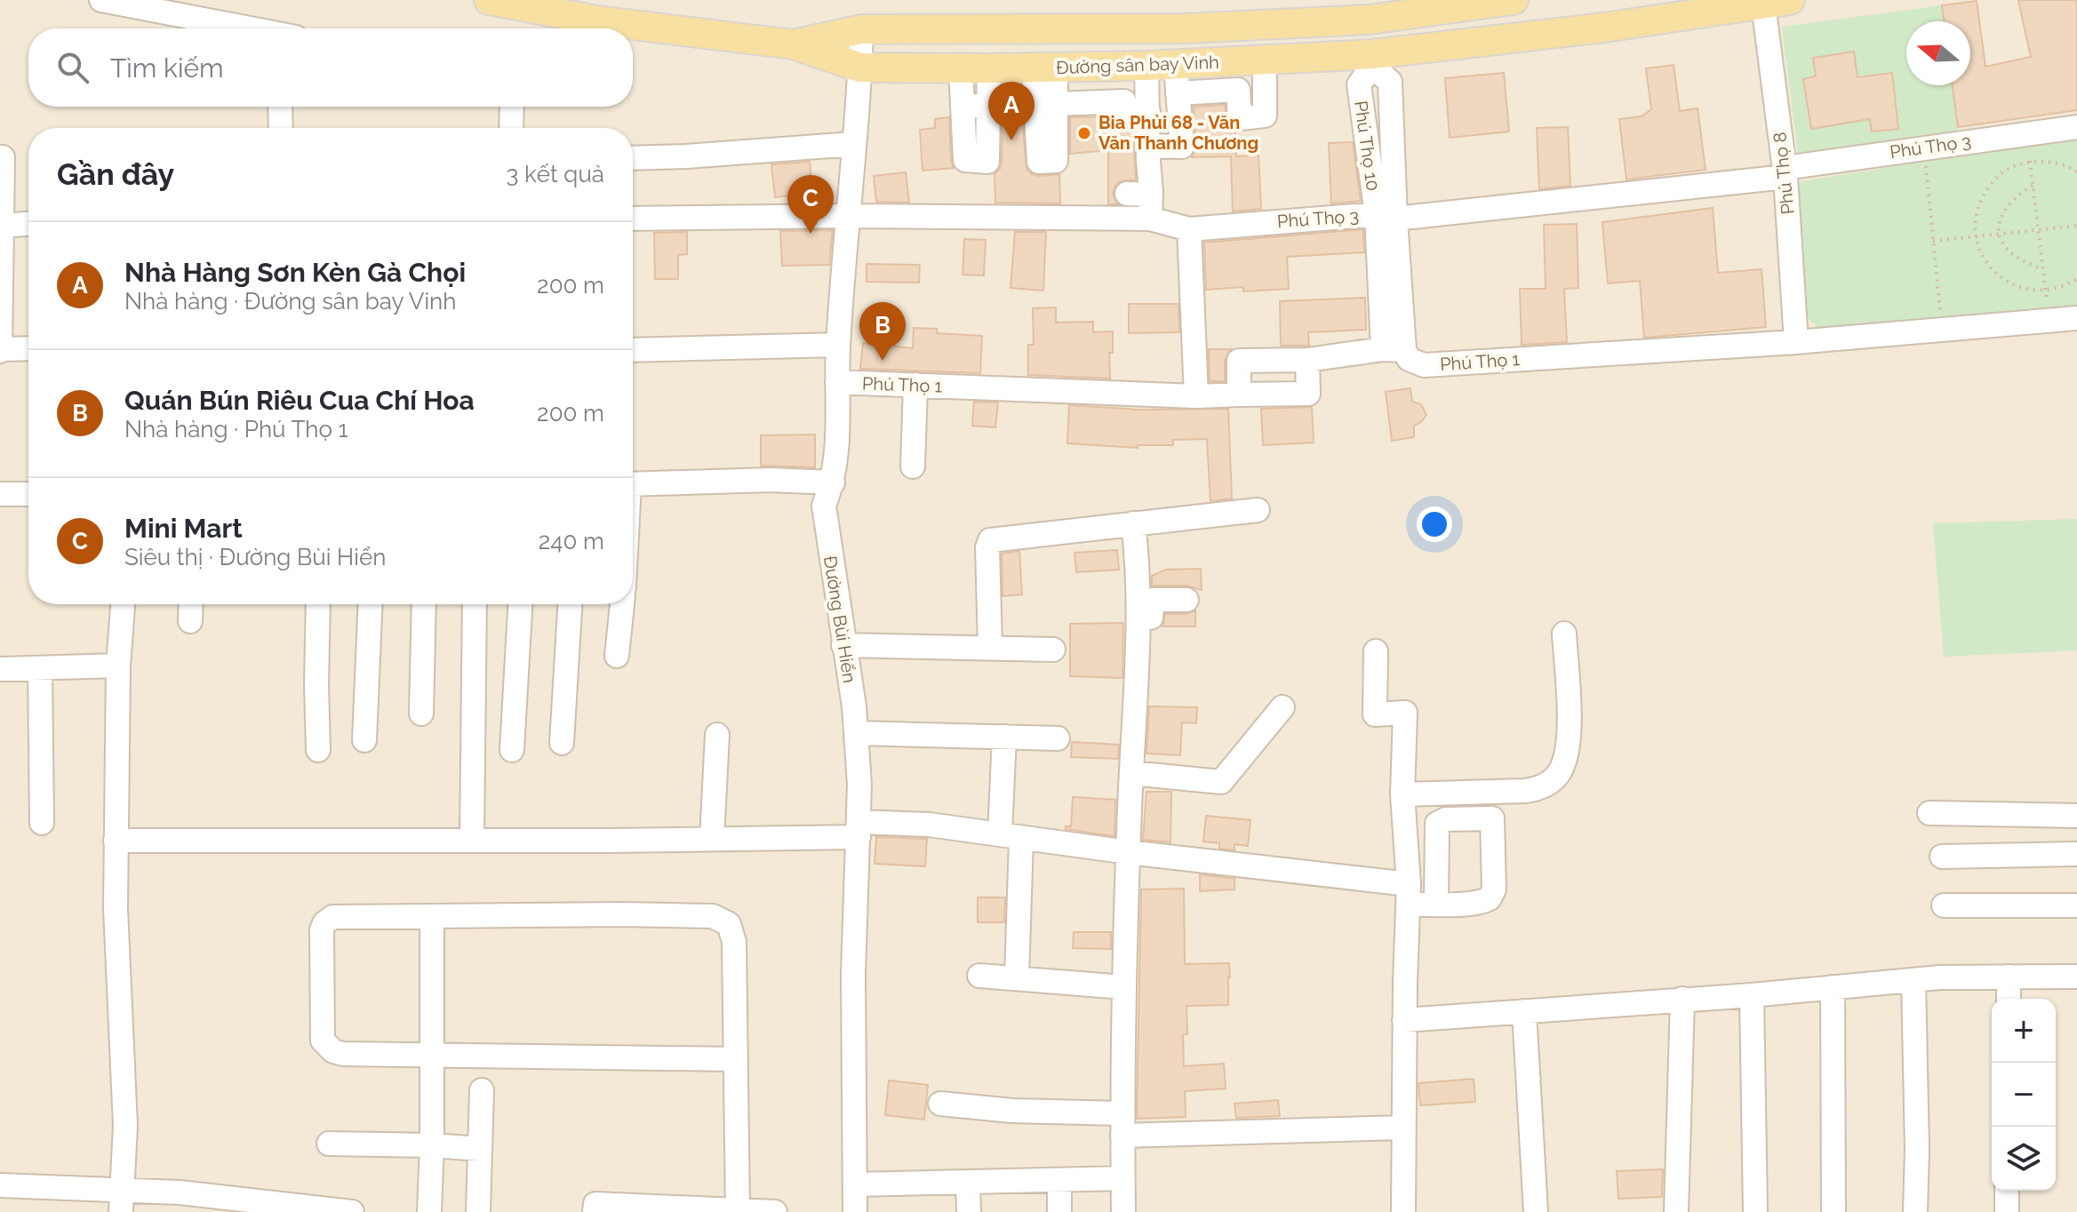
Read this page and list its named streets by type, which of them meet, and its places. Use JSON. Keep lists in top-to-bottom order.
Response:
{
  "streets": {
    "main road": ["Đường sân bay Vinh"],
    "street": [
      "Phú Thọ 10",
      "Phú Thọ 3",
      "Phú Thọ 8",
      "Phú Thọ 1",
      "Đường Bùi Hiển"
    ]
  },
  "crossings": [
    ["Đường sân bay Vinh", "Phú Thọ 10"],
    ["Đường sân bay Vinh", "Phú Thọ 8"],
    ["Đường sân bay Vinh", "Đường Bùi Hiển"],
    ["Phú Thọ 10", "Phú Thọ 3"],
    ["Phú Thọ 10", "Phú Thọ 1"],
    ["Phú Thọ 3", "Phú Thọ 8"],
    ["Phú Thọ 3", "Đường Bùi Hiển"],
    ["Phú Thọ 8", "Phú Thọ 1"],
    ["Phú Thọ 1", "Đường Bùi Hiển"]
  ],
  "places": ["Bia Phủi 68 - Văn Văn Thanh Chương"],
  "north": "left",
  "page": {
    "search": "Tìm kiếm",
    "pins": ["A", "C", "B"],
    "heading": ["Gần đây", "3 kết quả"],
    "list": [
      {
        "mark": "A",
        "name": "Nhà Hàng Sơn Kèn Gà Chọi",
        "note": "Nhà hàng · Đường sân bay Vinh",
        "value": "200 m"
      },
      {
        "mark": "B",
        "name": "Quán Bún Riêu Cua Chí Hoa",
        "note": "Nhà hàng · Phú Thọ 1",
        "value": "200 m"
      },
      {
        "mark": "C",
        "name": "Mini Mart",
        "note": "Siêu thị · Đường Bùi Hiển",
        "value": "240 m"
      }
    ],
    "map_buttons": ["+", "−"]
  }
}
